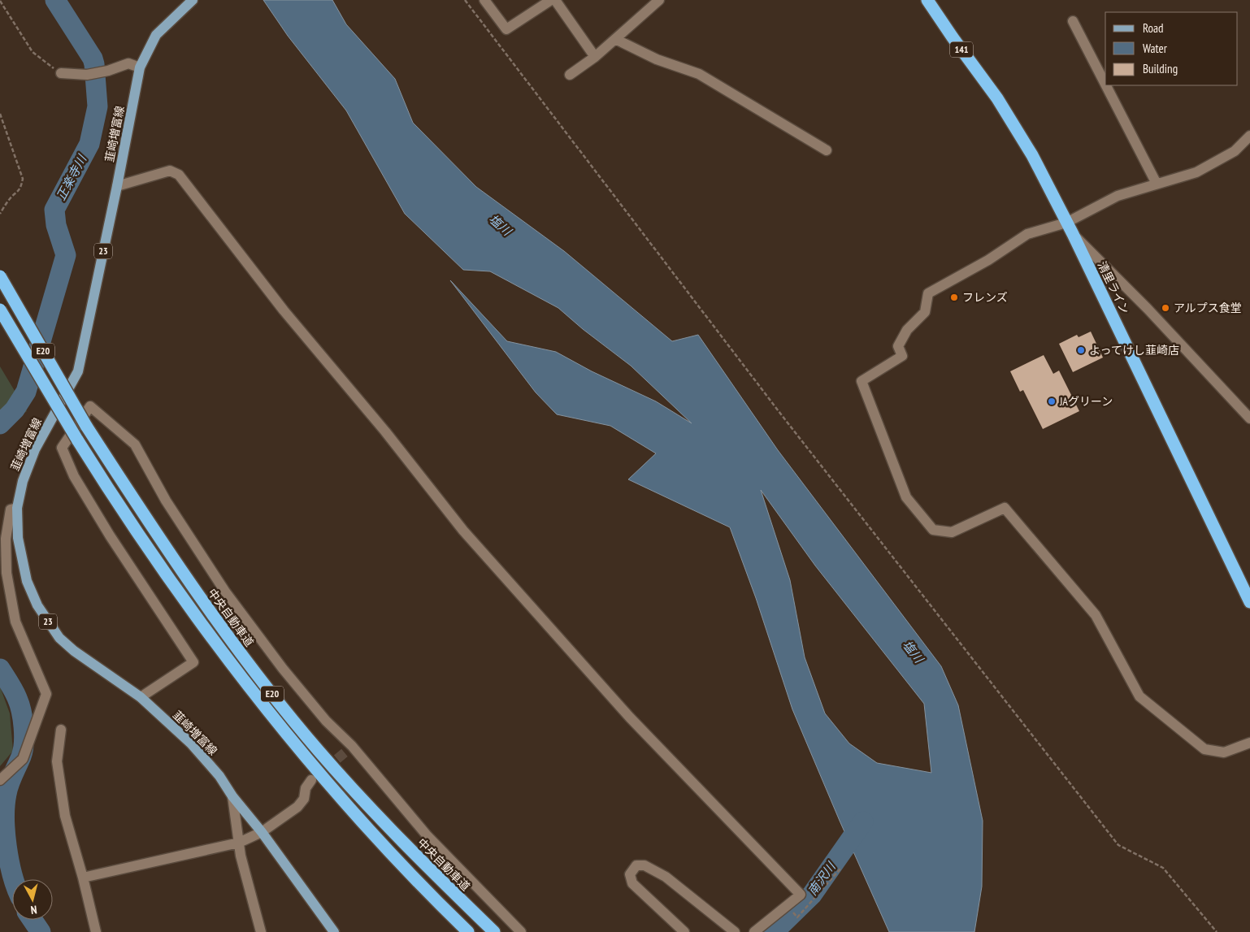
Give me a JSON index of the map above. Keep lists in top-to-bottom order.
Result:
{
  "streets": {
    "highway": [
      "141",
      "清里ライン",
      "E20",
      "中央自動車道"
    ],
    "main road": ["韮崎増富線", "23"]
  },
  "water": ["正楽寺川", "塩川", "南沢川"],
  "places": [
    "フレンズ",
    "アルプス食堂",
    "よってけし韮崎店",
    "JAグリーン"
  ],
  "legend": ["Road", "Water", "Building"],
  "north": "bottom"
}
